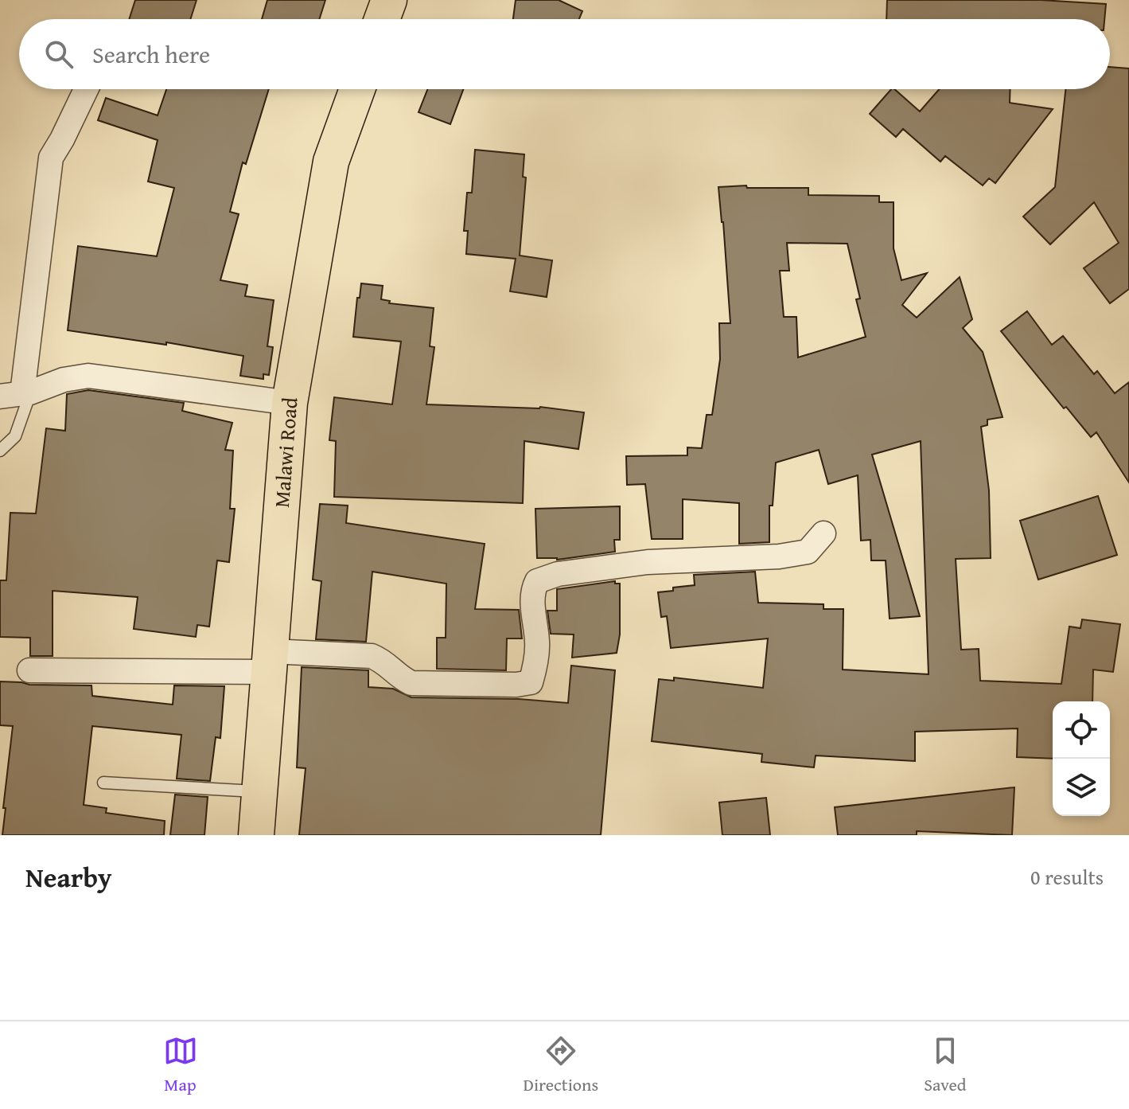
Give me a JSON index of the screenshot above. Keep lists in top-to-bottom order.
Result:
{
  "streets": {
    "main road": ["Malawi Road"]
  },
  "page": {
    "search": "Search here",
    "heading": ["Nearby", "0 results"],
    "nav": ["Map", "Directions", "Saved"]
  }
}
